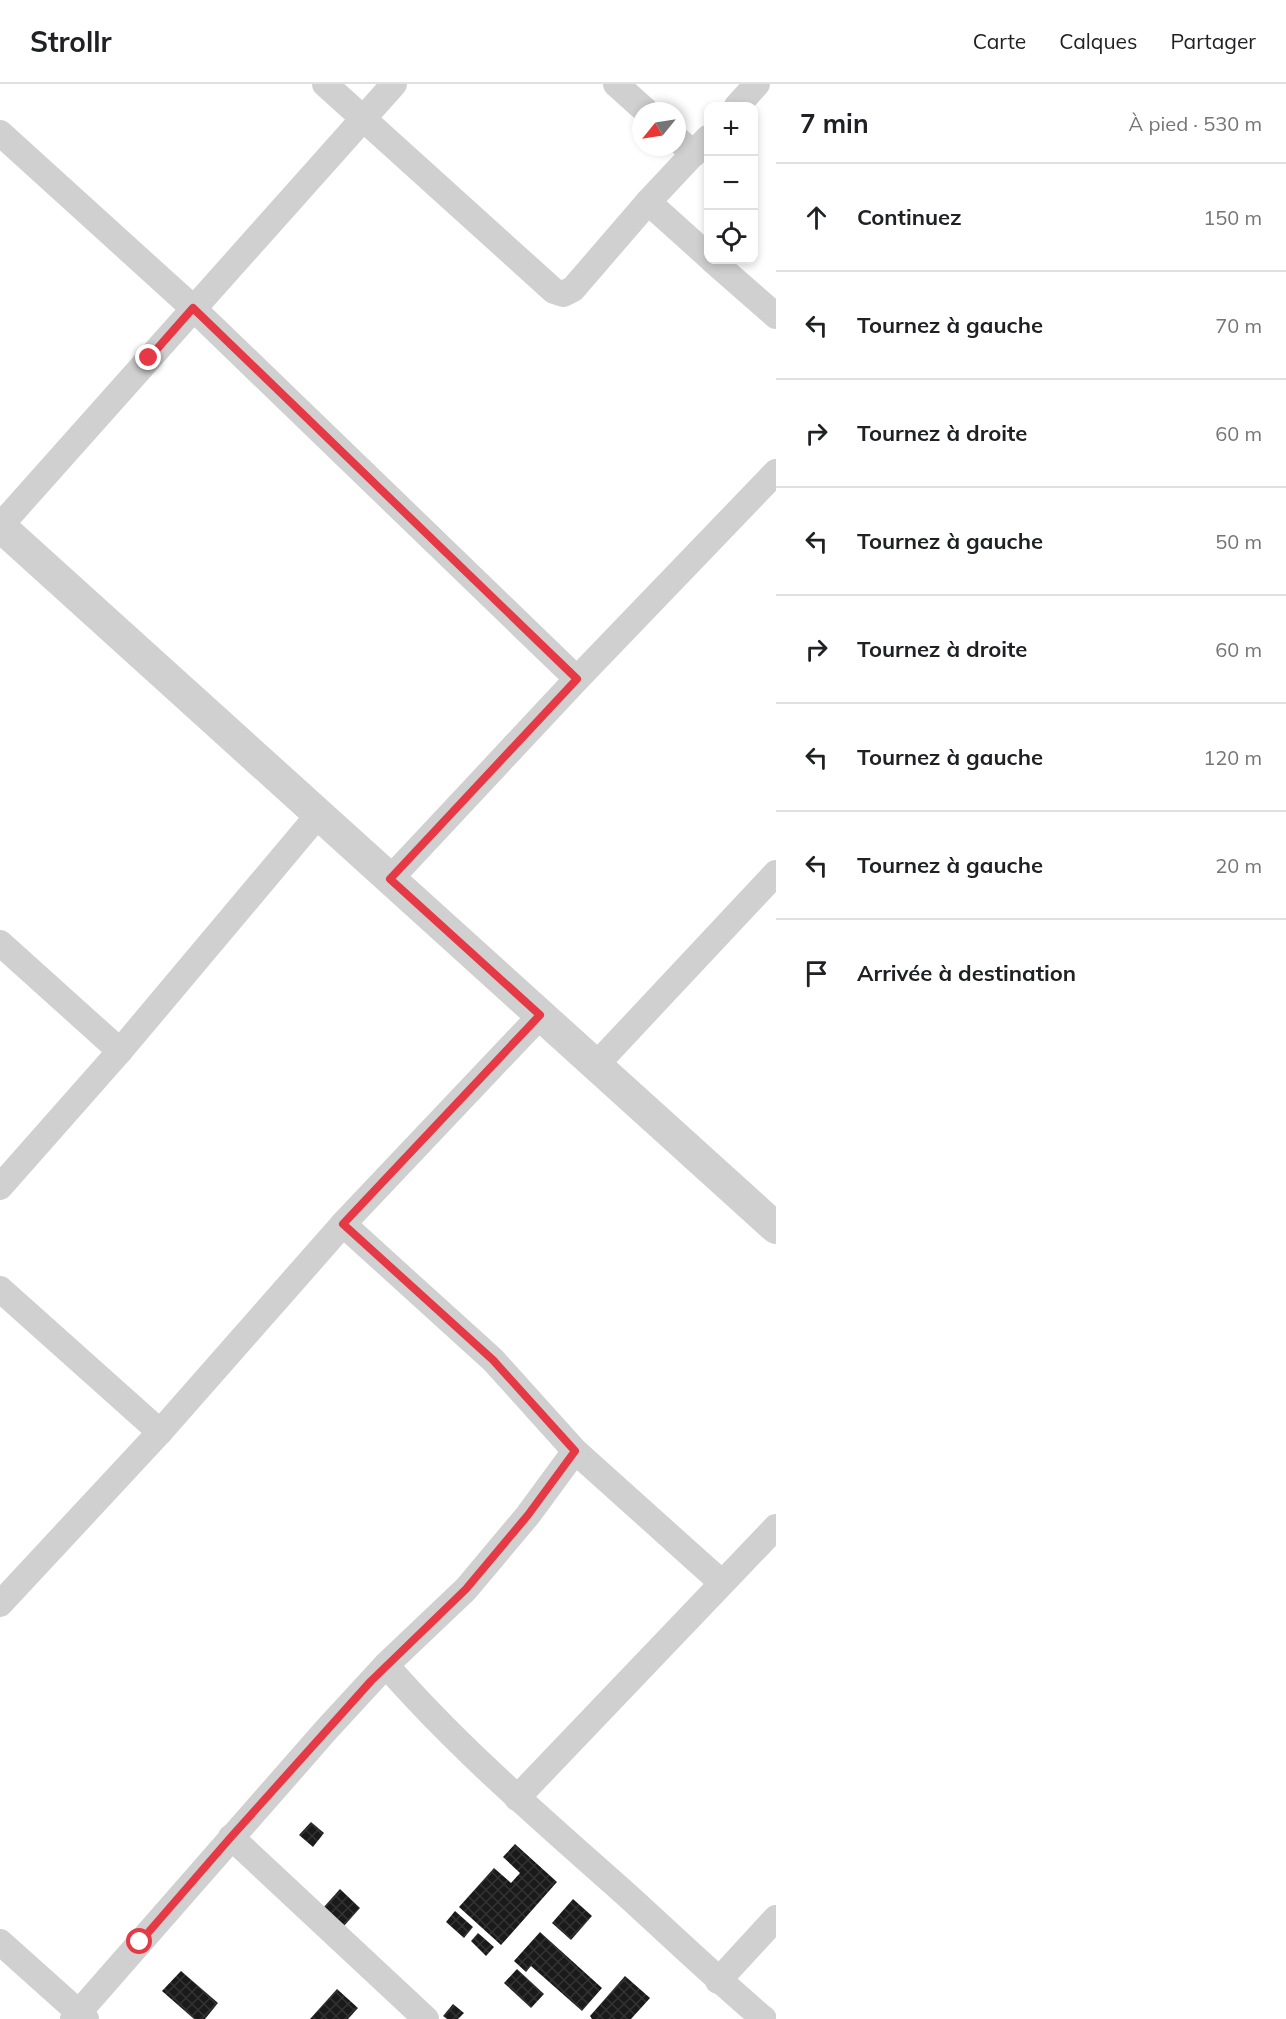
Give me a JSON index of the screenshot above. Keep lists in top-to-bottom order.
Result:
{
  "north": "bottom left",
  "page": {
    "header": "Strollr",
    "nav": ["Carte", "Calques", "Partager"],
    "heading": ["7 min", "À pied · 530 m"],
    "map_buttons": ["+", "−"],
    "list": [
      ["Continuez", "150 m"],
      ["Tournez à gauche", "70 m"],
      ["Tournez à droite", "60 m"],
      ["Tournez à gauche", "50 m"],
      ["Tournez à droite", "60 m"],
      ["Tournez à gauche", "120 m"],
      ["Tournez à gauche", "20 m"],
      "Arrivée à destination"
    ]
  }
}
